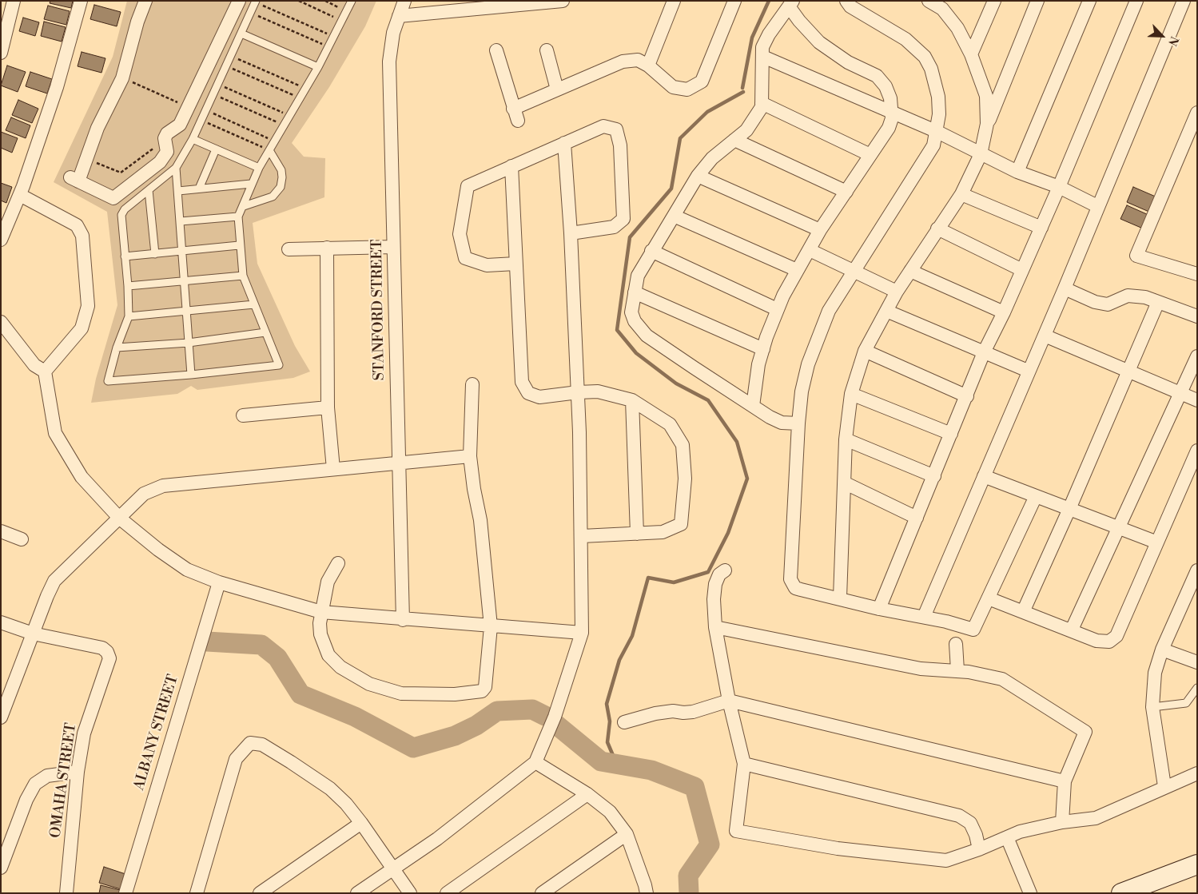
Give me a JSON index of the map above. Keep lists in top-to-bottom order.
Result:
{
  "streets": {
    "street": ["STANFORD STREET", "ALBANY STREET", "OMAHA STREET"]
  },
  "north": "bottom right"
}
